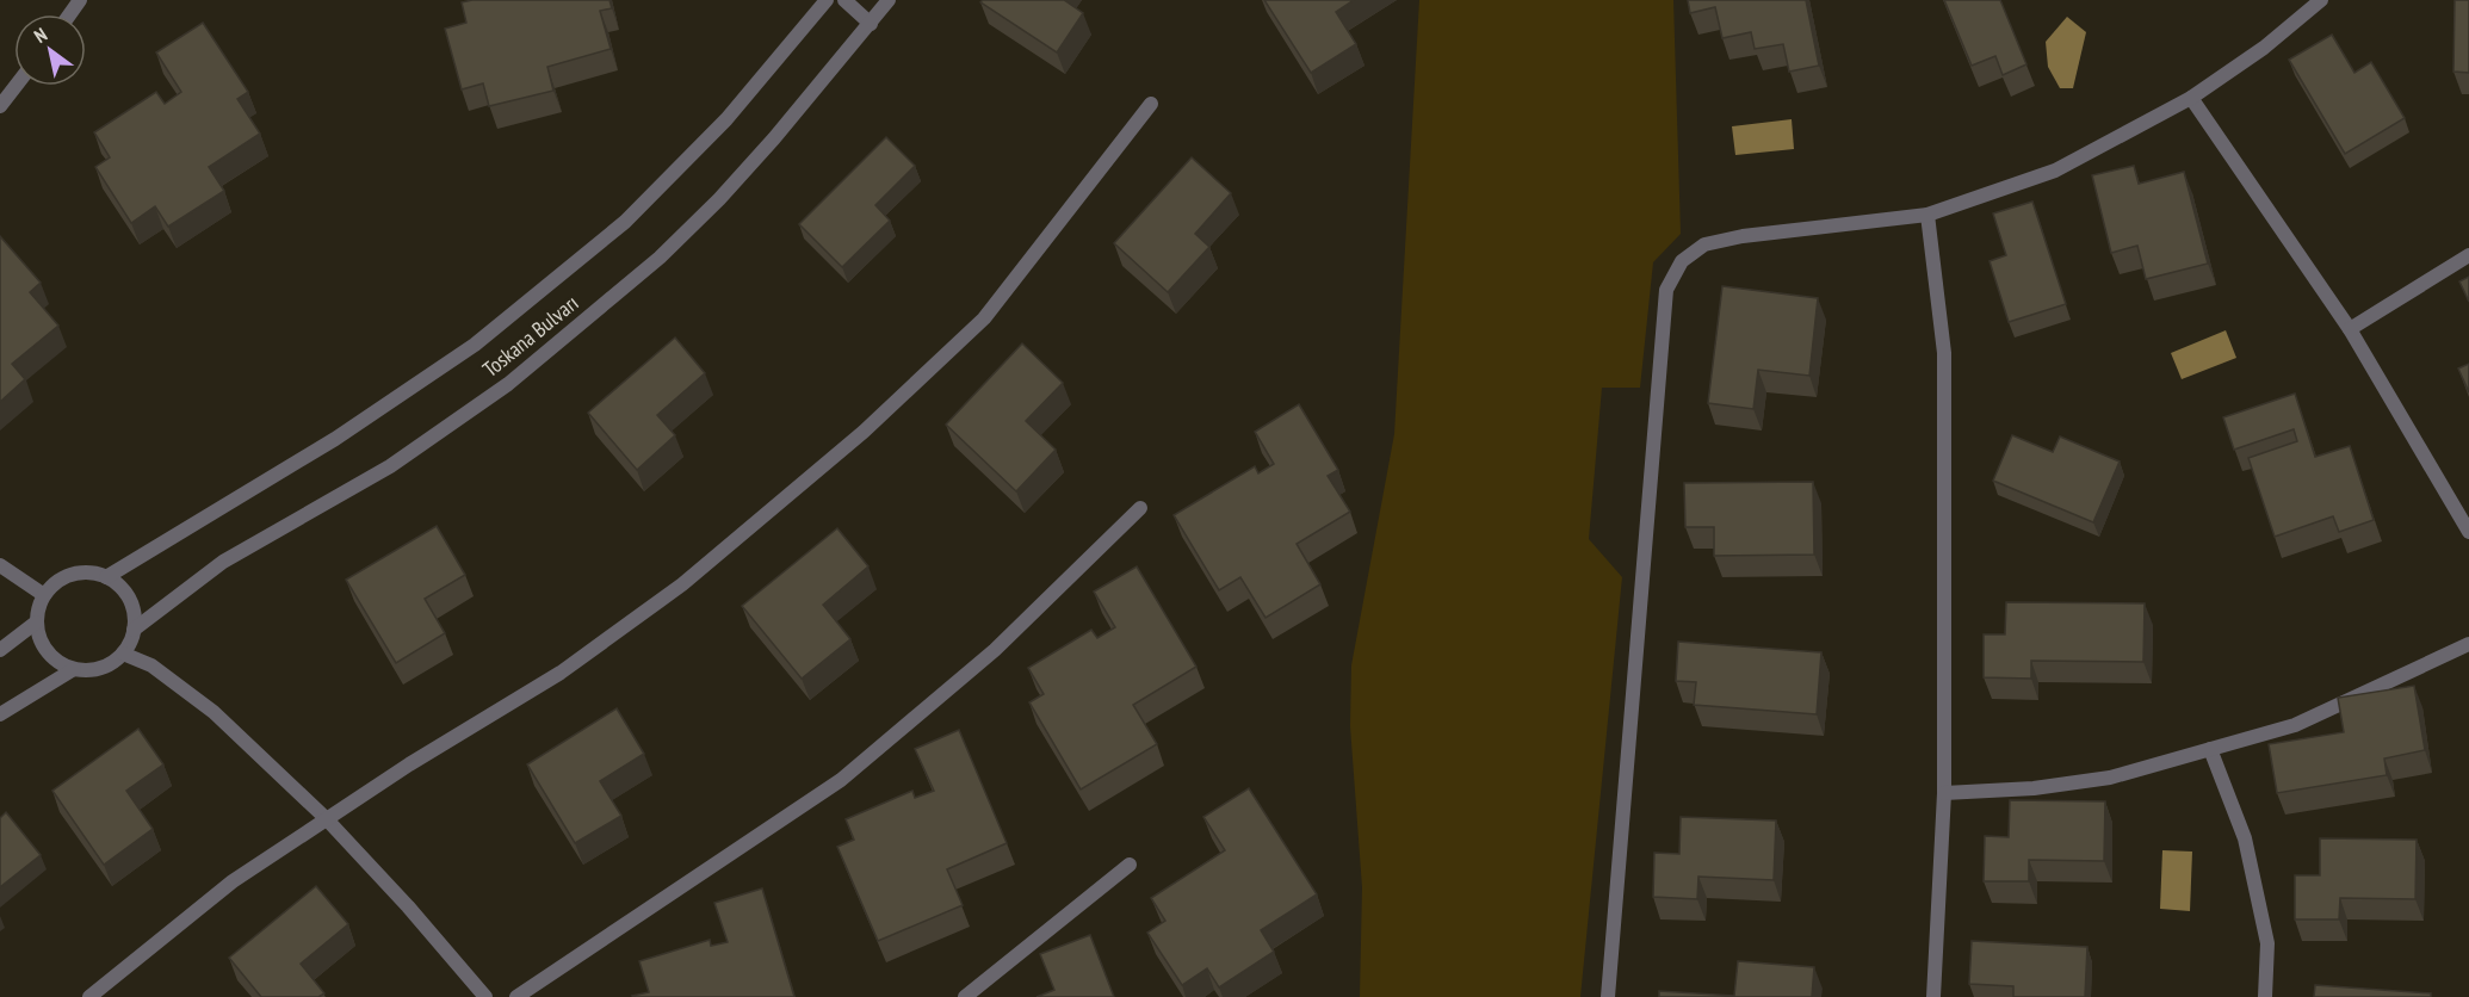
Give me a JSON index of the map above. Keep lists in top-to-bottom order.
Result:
{
  "streets": {
    "street": ["Toskana Bulvarı"]
  },
  "north": "top left"
}
